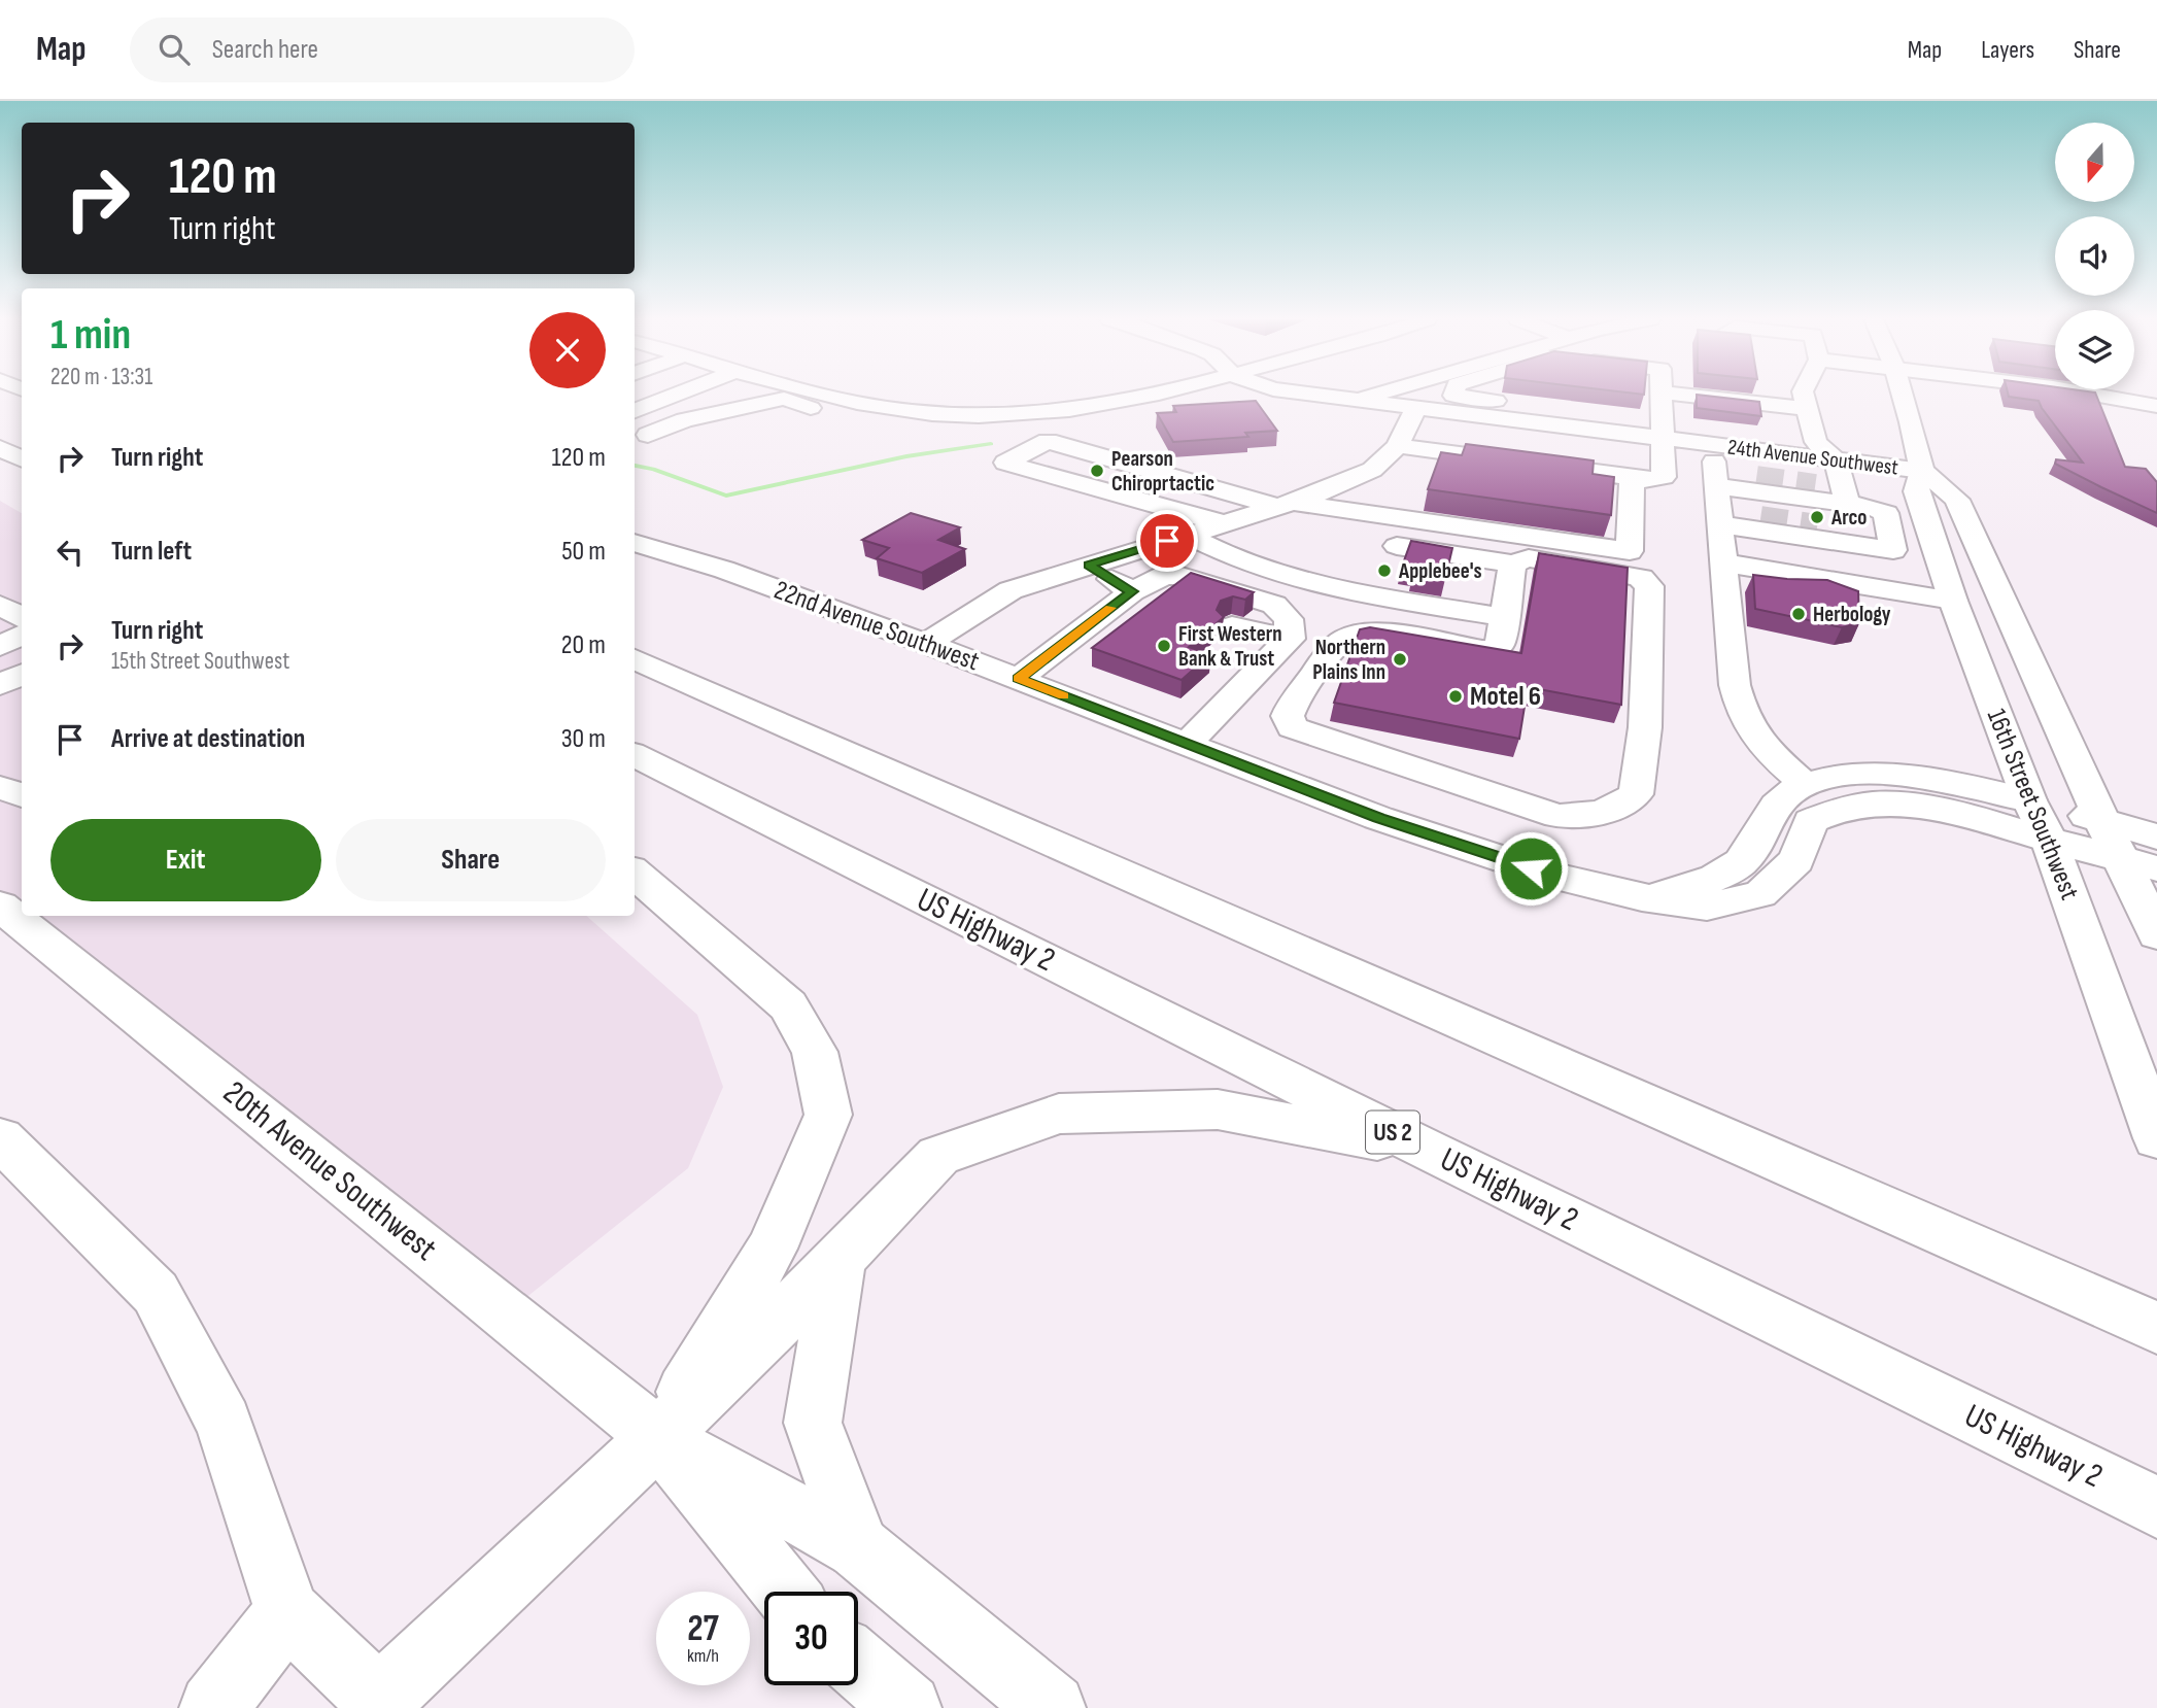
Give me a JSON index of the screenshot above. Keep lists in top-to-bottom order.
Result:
{
  "streets": {
    "main road": [
      "24th Avenue Southwest",
      "22nd Avenue Southwest",
      "16th Street Southwest",
      "US Highway 2",
      "US 2",
      "20th Avenue Southwest"
    ]
  },
  "crossings": [
    ["24th Avenue Southwest", "16th Street Southwest"],
    ["22nd Avenue Southwest", "16th Street Southwest"]
  ],
  "places": [
    "Pearson Chiroprtactic",
    "Arco",
    "Applebee's",
    "Herbology",
    "First Western Bank & Trust",
    "Northern Plains Inn",
    "Motel 6"
  ],
  "north": "bottom",
  "page": {
    "header": "Map",
    "search": "Search here",
    "nav": ["Map", "Layers", "Share"],
    "turn": ["120 m", "Turn right"],
    "heading": ["1 min", "220 m · 13:31"],
    "list": [
      {
        "name": "Turn right",
        "value": "120 m"
      },
      {
        "name": "Turn left",
        "value": "50 m"
      },
      {
        "name": "Turn right",
        "note": "15th Street Southwest",
        "value": "20 m"
      },
      {
        "name": "Arrive at destination",
        "value": "30 m"
      }
    ],
    "buttons": ["Exit", "Share"],
    "speed": "27 km/h",
    "limit": "30"
  }
}
